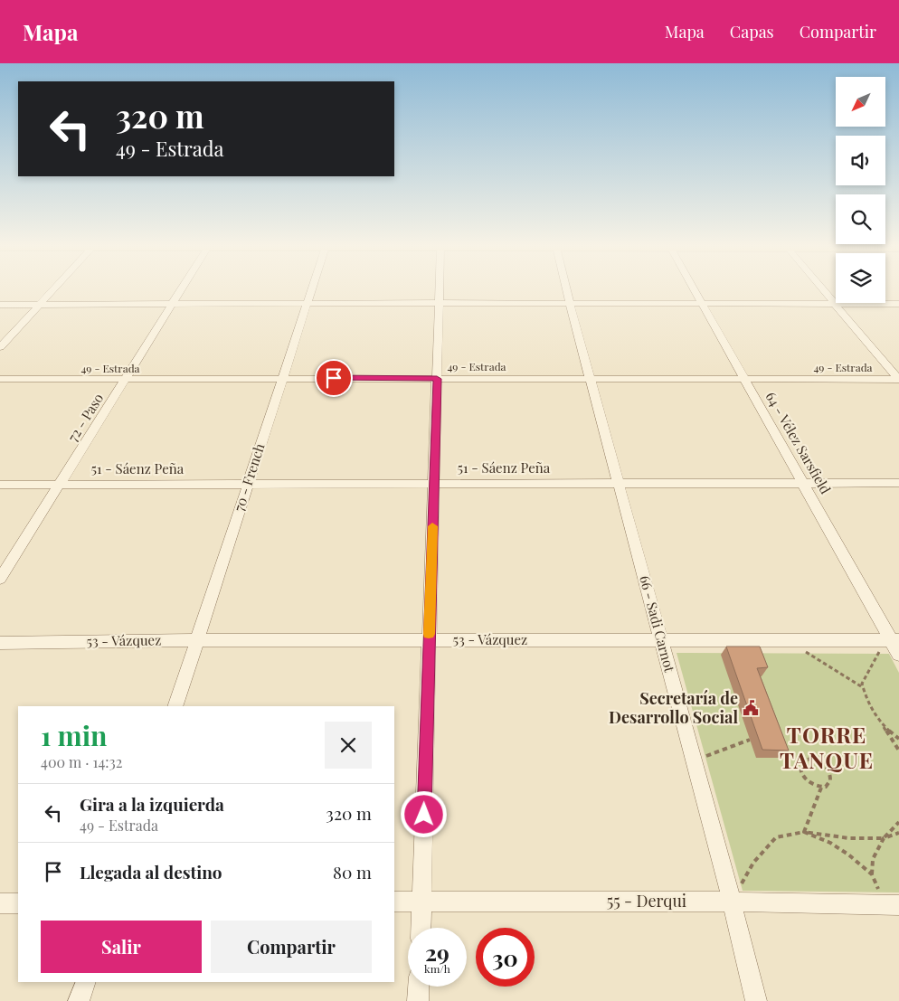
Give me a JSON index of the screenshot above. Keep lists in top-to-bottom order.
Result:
{
  "streets": {
    "street": [
      "49 - Estrada",
      "72 - Paso",
      "64 - Vélez Sarsfield",
      "51 - Sáenz Peña",
      "70 - French",
      "66 - Sadi Carnot",
      "53 - Vázquez",
      "55 - Derqui"
    ]
  },
  "crossings": [
    ["49 - Estrada", "72 - Paso"],
    ["49 - Estrada", "64 - Vélez Sarsfield"],
    ["49 - Estrada", "70 - French"],
    ["49 - Estrada", "66 - Sadi Carnot"],
    ["72 - Paso", "51 - Sáenz Peña"],
    ["64 - Vélez Sarsfield", "51 - Sáenz Peña"],
    ["64 - Vélez Sarsfield", "53 - Vázquez"],
    ["51 - Sáenz Peña", "70 - French"],
    ["51 - Sáenz Peña", "66 - Sadi Carnot"],
    ["70 - French", "53 - Vázquez"],
    ["66 - Sadi Carnot", "53 - Vázquez"],
    ["66 - Sadi Carnot", "55 - Derqui"]
  ],
  "districts": ["TORRE TANQUE"],
  "places": {
    "public building": ["Secretaría de Desarrollo Social"]
  },
  "north": "bottom left",
  "page": {
    "header": "Mapa",
    "nav": ["Mapa", "Capas", "Compartir"],
    "turn": ["320 m", "49 - Estrada"],
    "heading": ["1 min", "400 m · 14:32"],
    "list": [
      {
        "name": "Gira a la izquierda",
        "note": "49 - Estrada",
        "value": "320 m"
      },
      {
        "name": "Llegada al destino",
        "value": "80 m"
      }
    ],
    "buttons": ["Salir", "Compartir"],
    "speed": "29 km/h",
    "limit": "30"
  }
}
